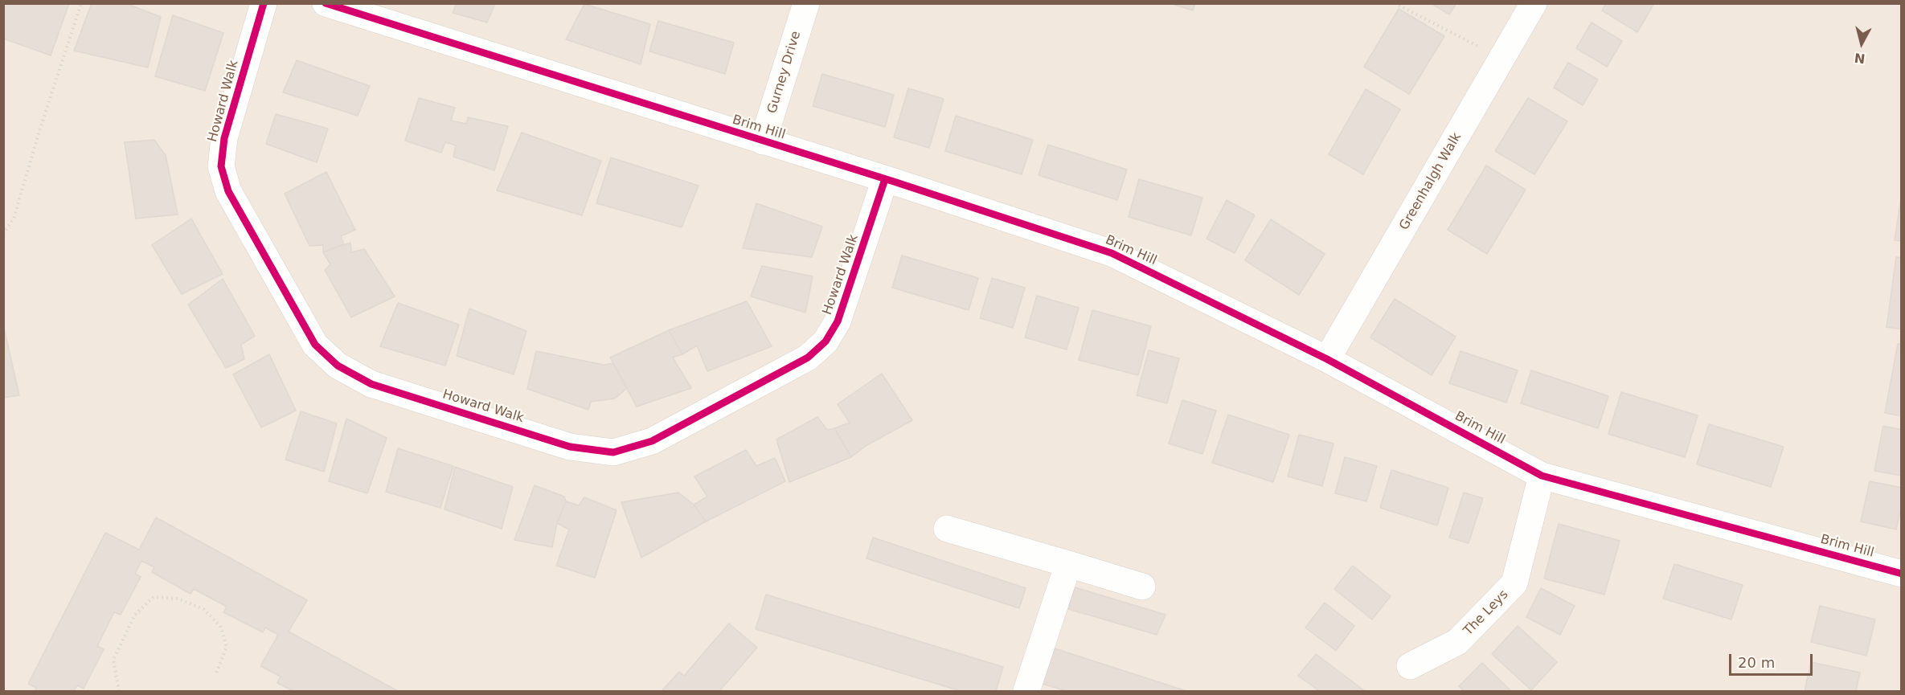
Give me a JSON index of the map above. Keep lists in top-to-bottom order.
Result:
{
  "streets": {
    "street": [
      "Gurney Drive",
      "Howard Walk",
      "Brim Hill",
      "Greenhalgh Walk",
      "The Leys"
    ]
  },
  "crossings": [
    ["Gurney Drive", "Brim Hill"],
    ["Howard Walk", "Brim Hill"],
    ["Brim Hill", "Greenhalgh Walk"],
    ["Brim Hill", "The Leys"]
  ],
  "scale_bar": "20 m",
  "north": "bottom"
}
